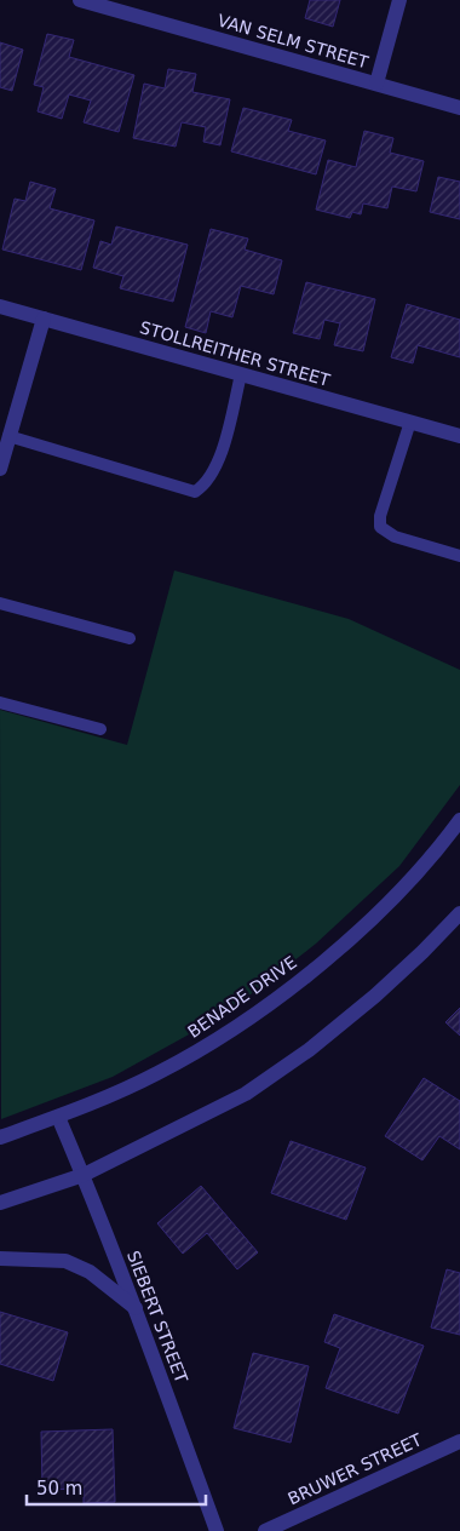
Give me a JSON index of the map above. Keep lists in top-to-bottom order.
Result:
{
  "streets": {
    "street": [
      "VAN SELM STREET",
      "STOLLREITHER STREET",
      "BENADE DRIVE",
      "SIEBERT STREET",
      "BRUWER STREET"
    ]
  },
  "crossings": [
    ["BENADE DRIVE", "SIEBERT STREET"]
  ],
  "scale_bar": "50 m"
}
